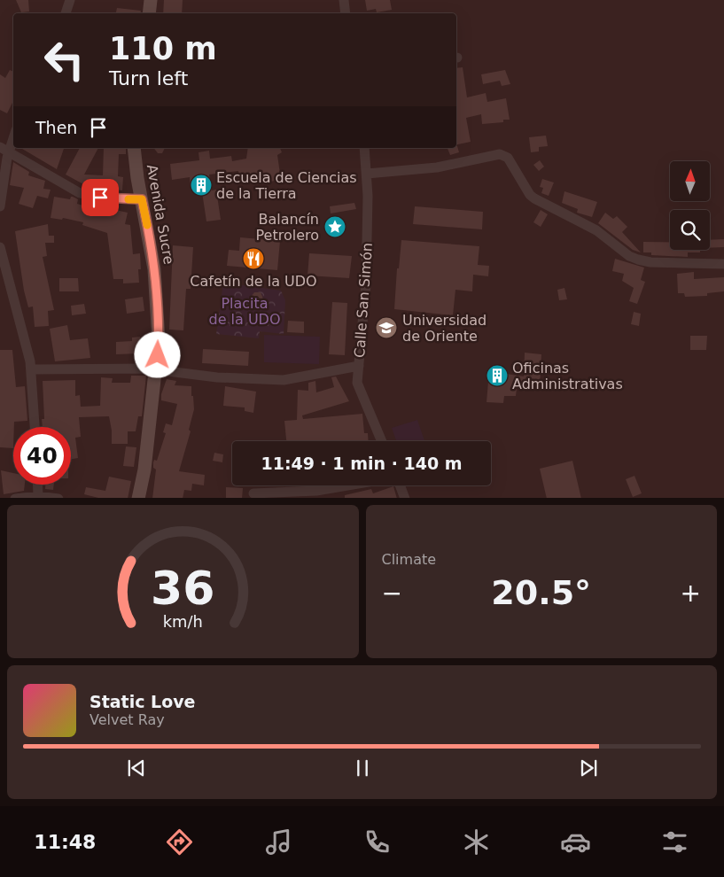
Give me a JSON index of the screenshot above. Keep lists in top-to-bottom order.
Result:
{
  "streets": {
    "street": ["Avenida Sucre", "Calle San Simón"]
  },
  "parks": ["Placita de la UDO"],
  "places": {
    "building": ["Escuela de Ciencias de la Tierra", "Oficinas Administrativas"],
    "place": ["Balancín Petrolero"],
    "restaurant": ["Cafetín de la UDO"],
    "school or university": ["Universidad de Oriente"]
  },
  "north": "top",
  "page": {
    "turn": ["110 m", "Turn left"],
    "then": "Then",
    "limit": "40",
    "trip": "11:49 · 1 min · 140 m",
    "tile": "Climate",
    "heat": ["−", "20.5°", "+"],
    "song": ["Static Love", "Velvet Ray"],
    "tabs": "11:48",
    "gauge": ["36", "km/h"]
  }
}
